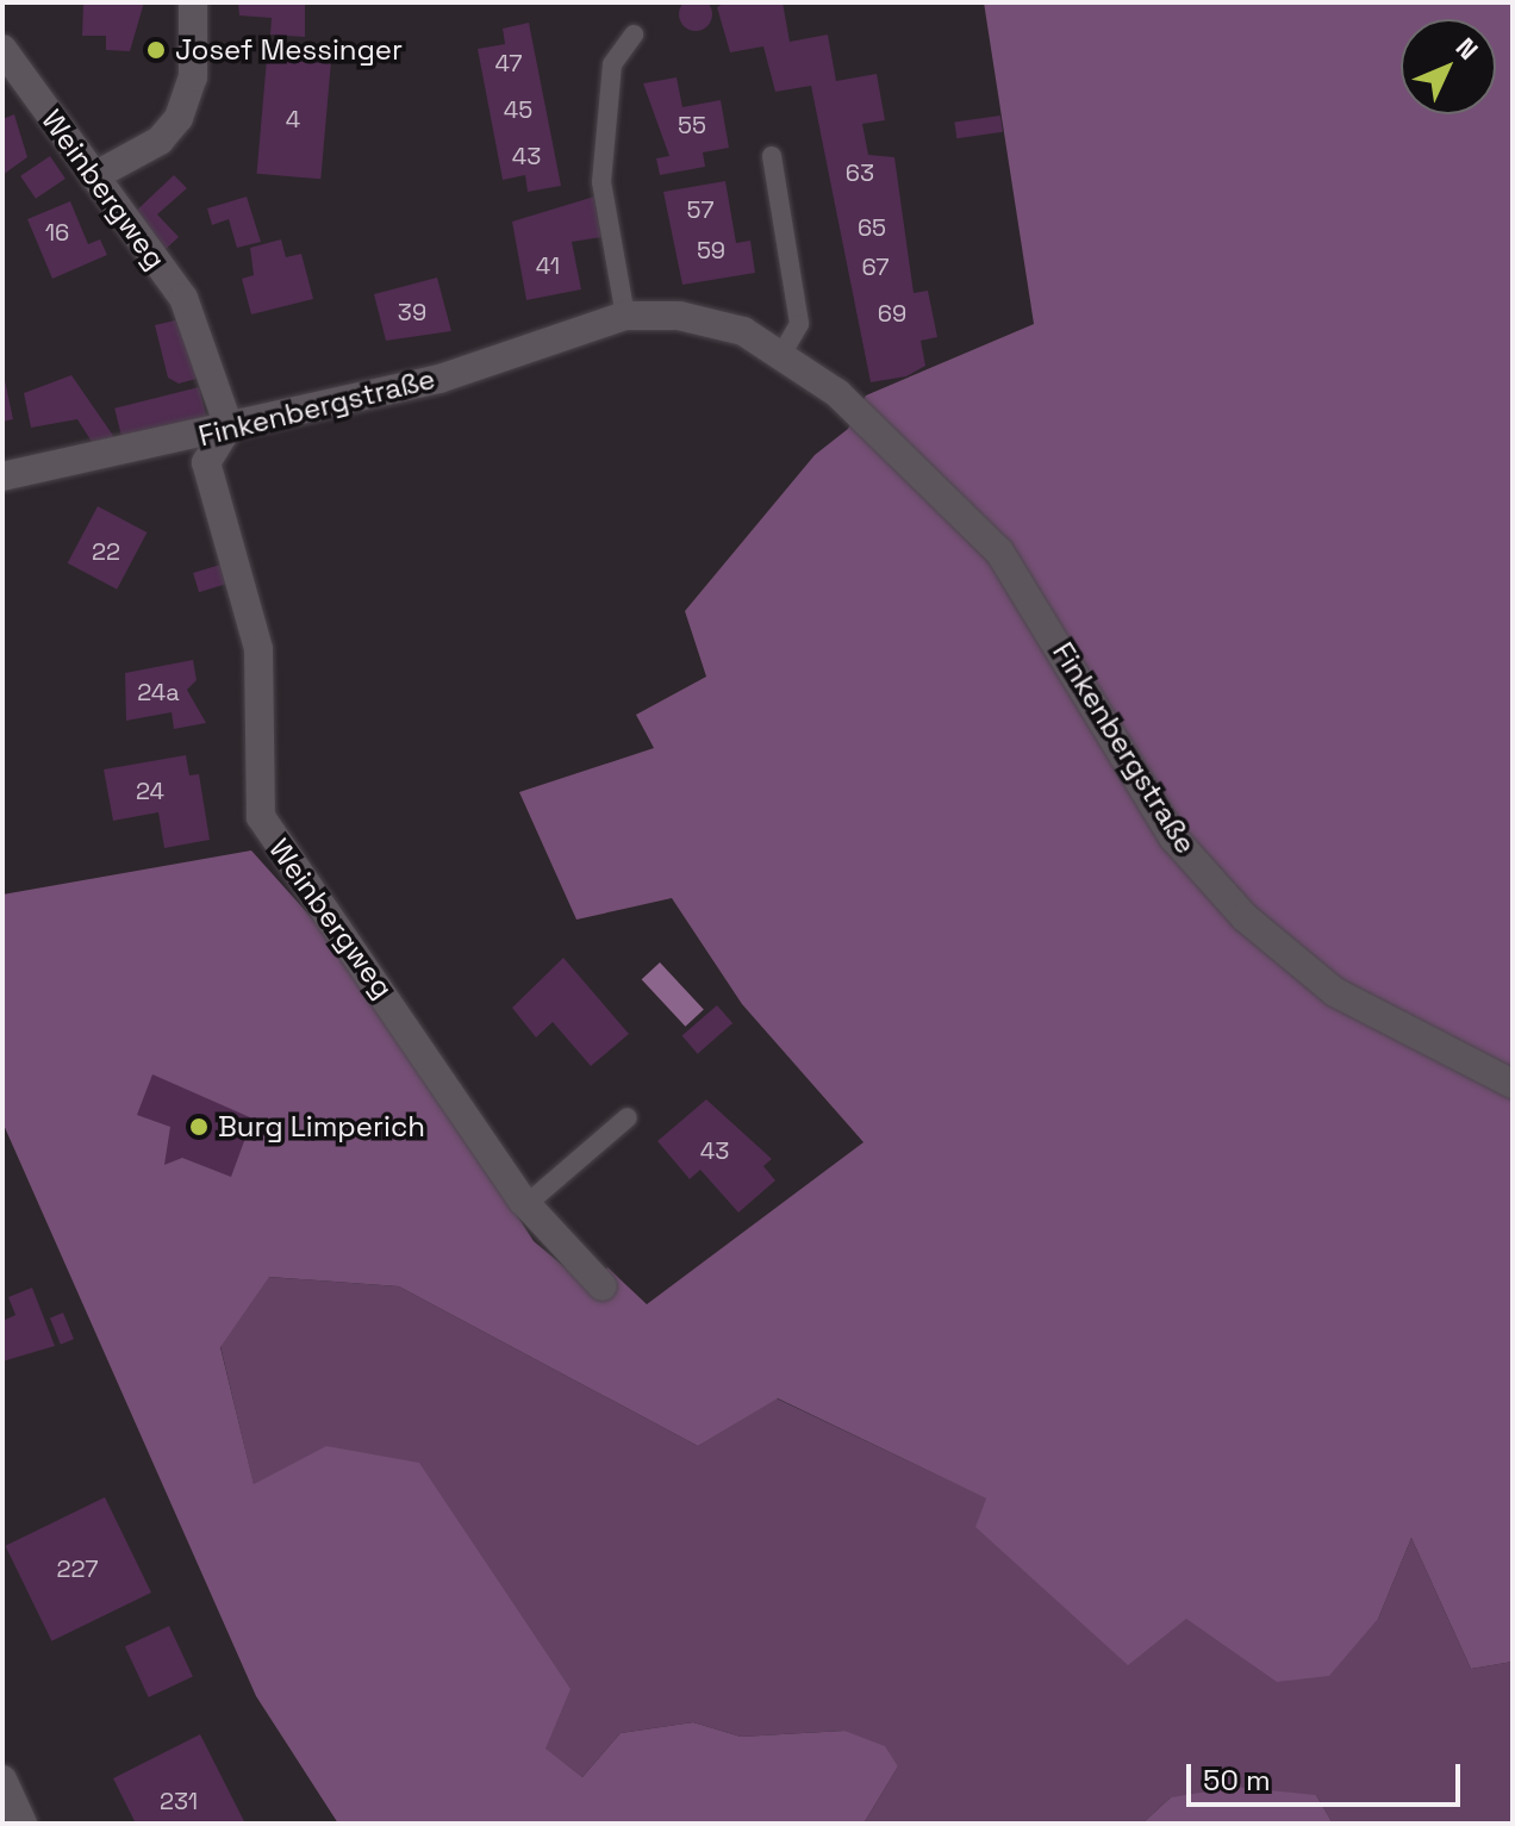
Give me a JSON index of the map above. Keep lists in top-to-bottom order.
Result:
{
  "streets": {
    "street": ["Weinbergweg", "Finkenbergstraße"]
  },
  "crossings": [
    ["Weinbergweg", "Finkenbergstraße"]
  ],
  "places": ["Josef Messinger", "Burg Limperich"],
  "house_numbers": [
    "47",
    "45",
    "4",
    "55",
    "43",
    "63",
    "57",
    "65",
    "16",
    "59",
    "41",
    "67",
    "39",
    "69",
    "22",
    "24a",
    "24",
    "43",
    "227",
    "231"
  ],
  "scale_bar": "50 m",
  "north": "top right"
}
